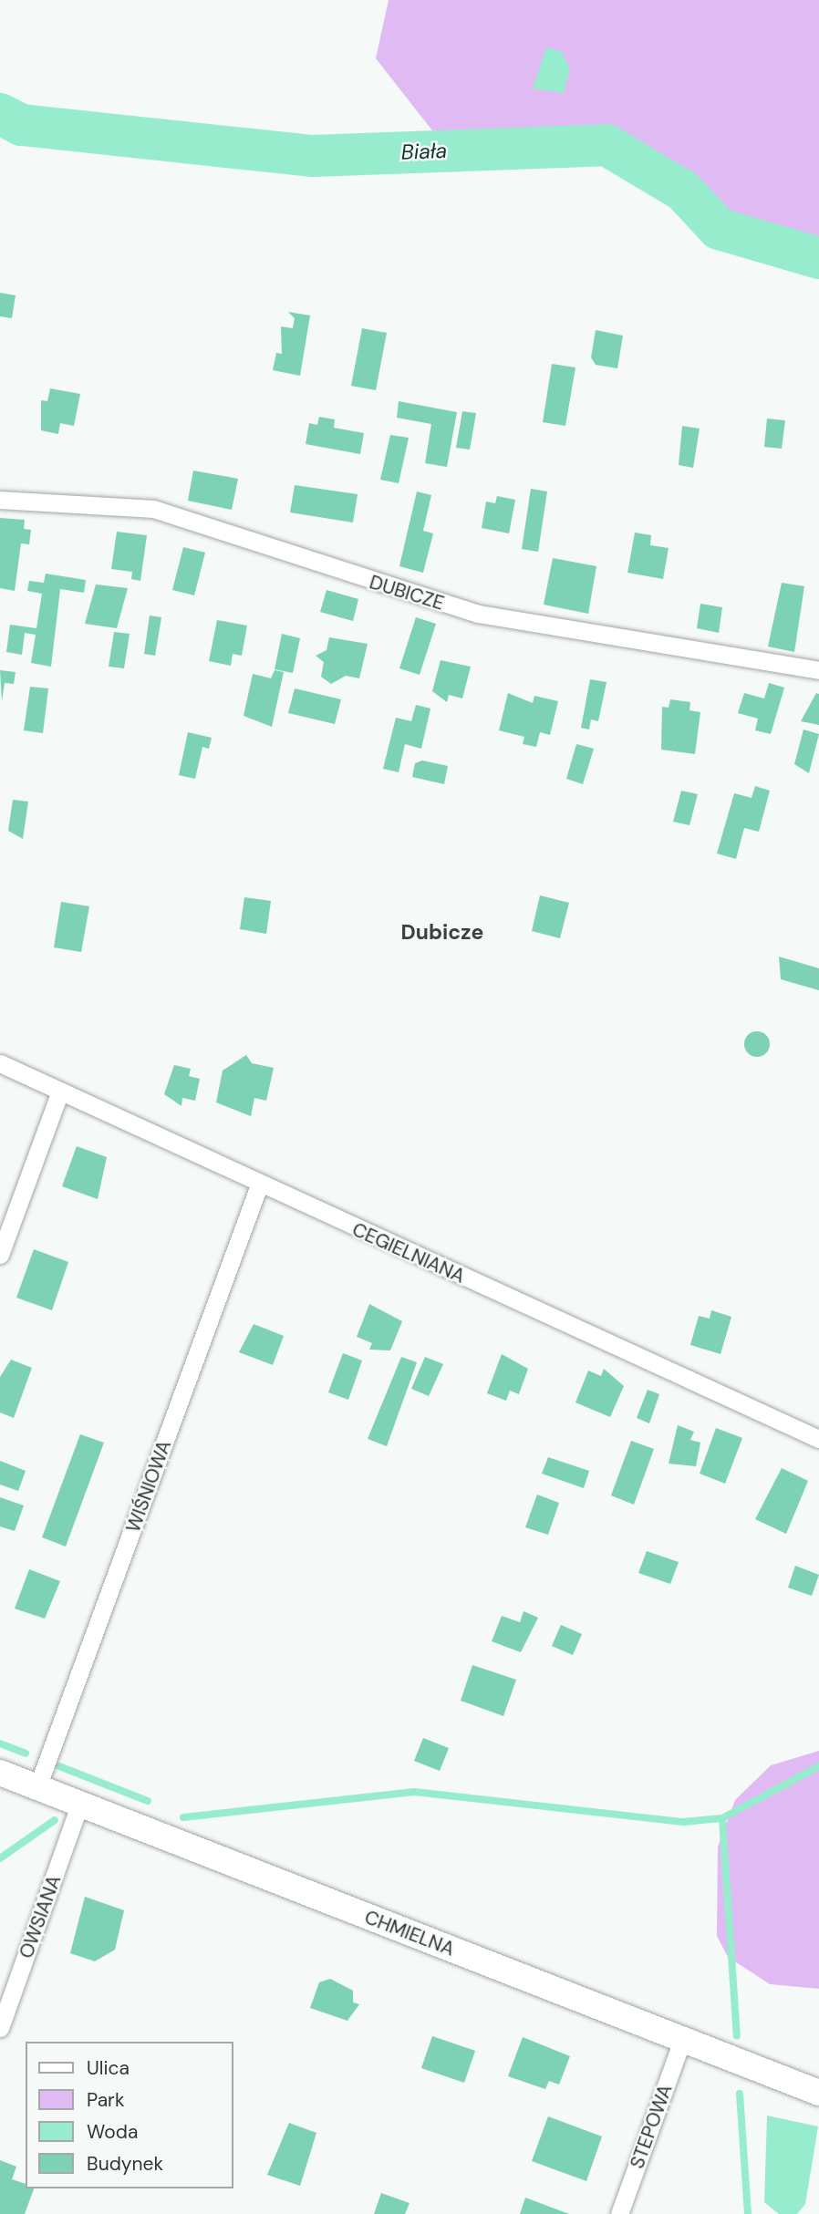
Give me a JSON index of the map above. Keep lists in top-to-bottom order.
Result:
{
  "streets": {
    "street": [
      "DUBICZE",
      "CEGIELNIANA",
      "WIŚNIOWA",
      "OWSIANA",
      "CHMIELNA",
      "STEPOWA"
    ]
  },
  "crossings": [
    ["CEGIELNIANA", "WIŚNIOWA"],
    ["WIŚNIOWA", "CHMIELNA"],
    ["OWSIANA", "CHMIELNA"],
    ["CHMIELNA", "STEPOWA"]
  ],
  "districts": ["Dubicze"],
  "water": ["Biała"],
  "legend": [
    "Ulica",
    "Park",
    "Woda",
    "Budynek"
  ]
}
